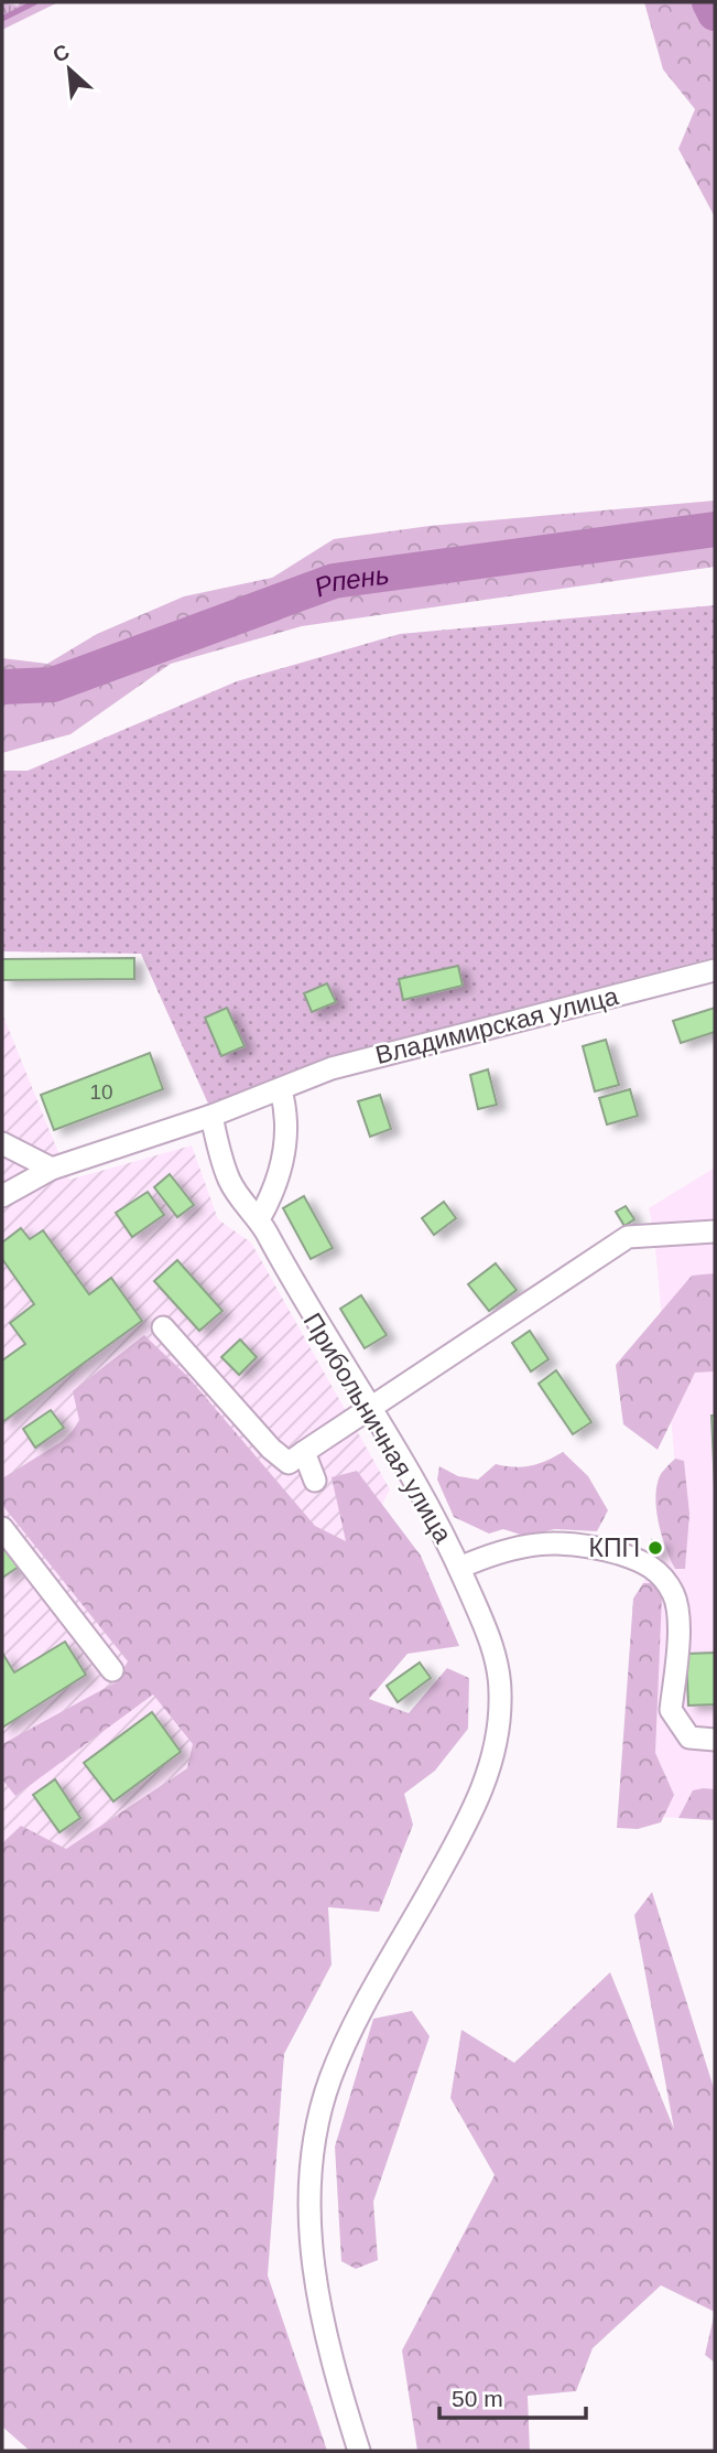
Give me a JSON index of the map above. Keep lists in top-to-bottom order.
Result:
{
  "streets": {
    "street": ["Владимирская улица", "Прибольничная улица"]
  },
  "crossings": [
    ["Владимирская улица", "Прибольничная улица"]
  ],
  "water": ["Рпень"],
  "places": ["КПП"],
  "house_numbers": ["10"],
  "scale_bar": "50 m",
  "north": "top left"
}
